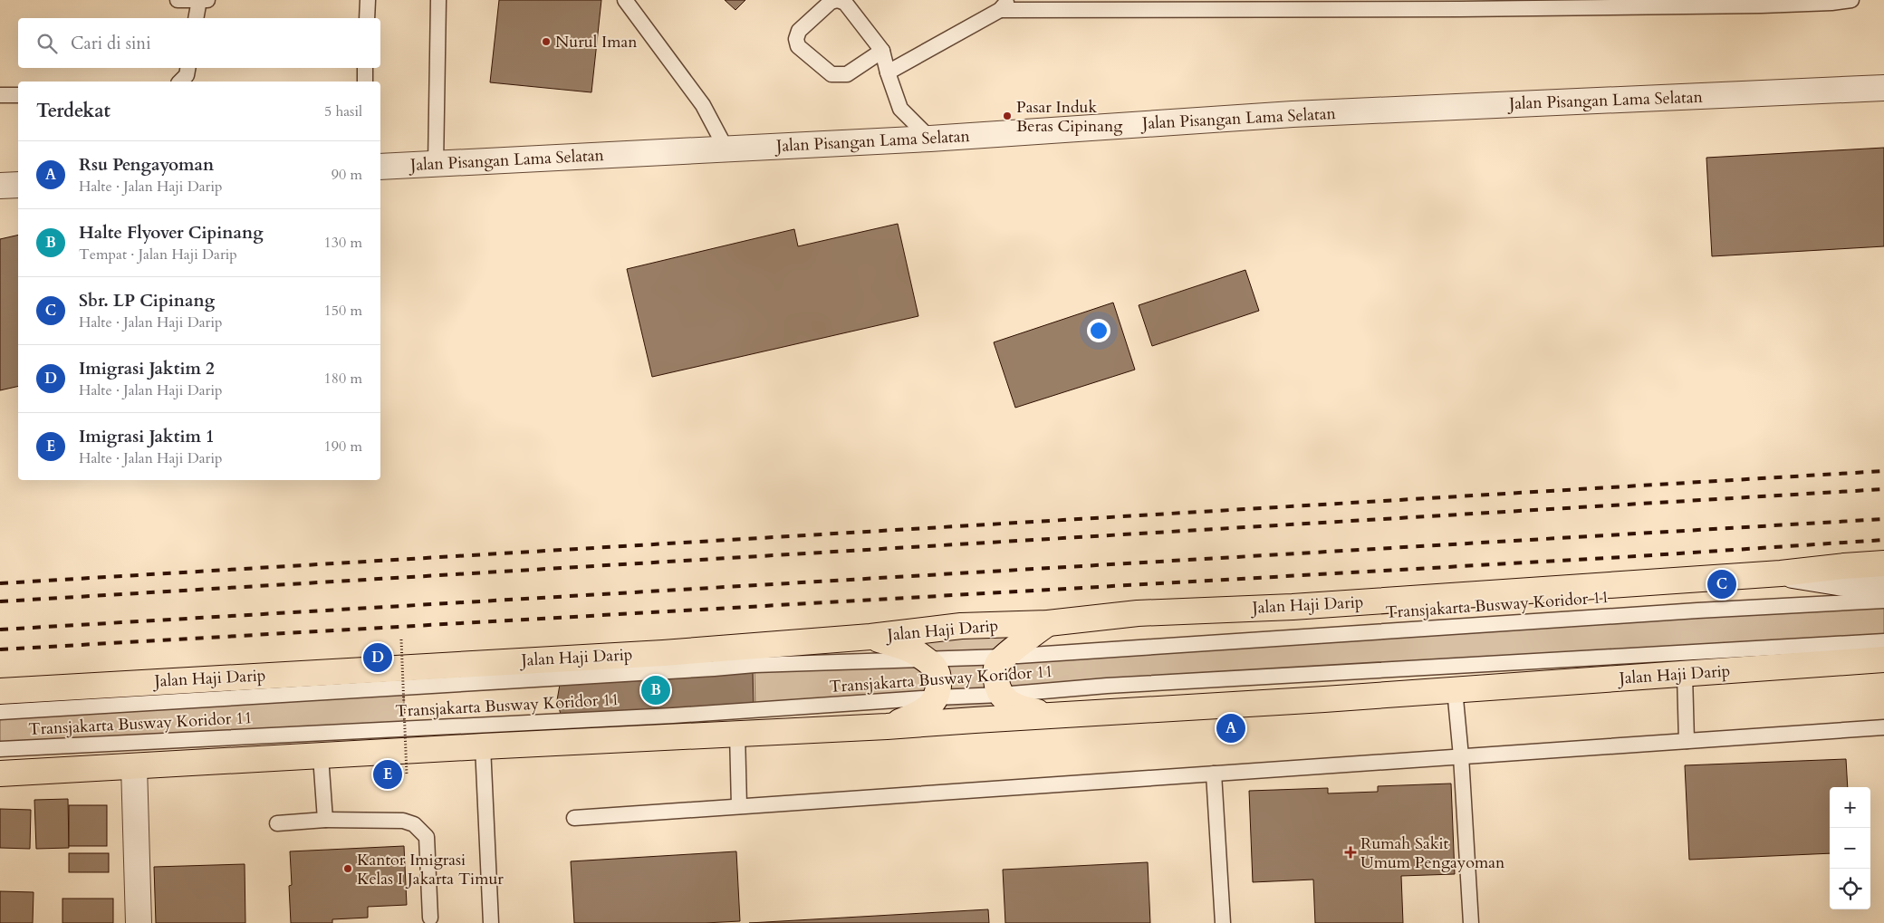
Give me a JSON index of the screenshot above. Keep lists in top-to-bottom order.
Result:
{
  "streets": {
    "main road": ["Jalan Haji Darip"],
    "street": ["Jalan Pisangan Lama Selatan"],
    "lane": ["Transjakarta Busway Koridor 11"]
  },
  "places": {
    "other": ["Nurul Iman", "Pasar Induk Beras Cipinang", "Kantor Imigrasi Kelas I Jakarta Timur"],
    "health": ["Rumah Sakit Umum Pengayoman"]
  },
  "page": {
    "search": "Cari di sini",
    "heading": ["Terdekat", "5 hasil"],
    "list": [
      {
        "mark": "A",
        "name": "Rsu Pengayoman",
        "note": "Halte · Jalan Haji Darip",
        "value": "90 m"
      },
      {
        "mark": "B",
        "name": "Halte Flyover Cipinang",
        "note": "Tempat · Jalan Haji Darip",
        "value": "130 m"
      },
      {
        "mark": "C",
        "name": "Sbr. LP Cipinang",
        "note": "Halte · Jalan Haji Darip",
        "value": "150 m"
      },
      {
        "mark": "D",
        "name": "Imigrasi Jaktim 2",
        "note": "Halte · Jalan Haji Darip",
        "value": "180 m"
      },
      {
        "mark": "E",
        "name": "Imigrasi Jaktim 1",
        "note": "Halte · Jalan Haji Darip",
        "value": "190 m"
      }
    ],
    "pins": [
      "C",
      "D",
      "B",
      "A",
      "E"
    ],
    "map_buttons": ["+", "−"]
  }
}
